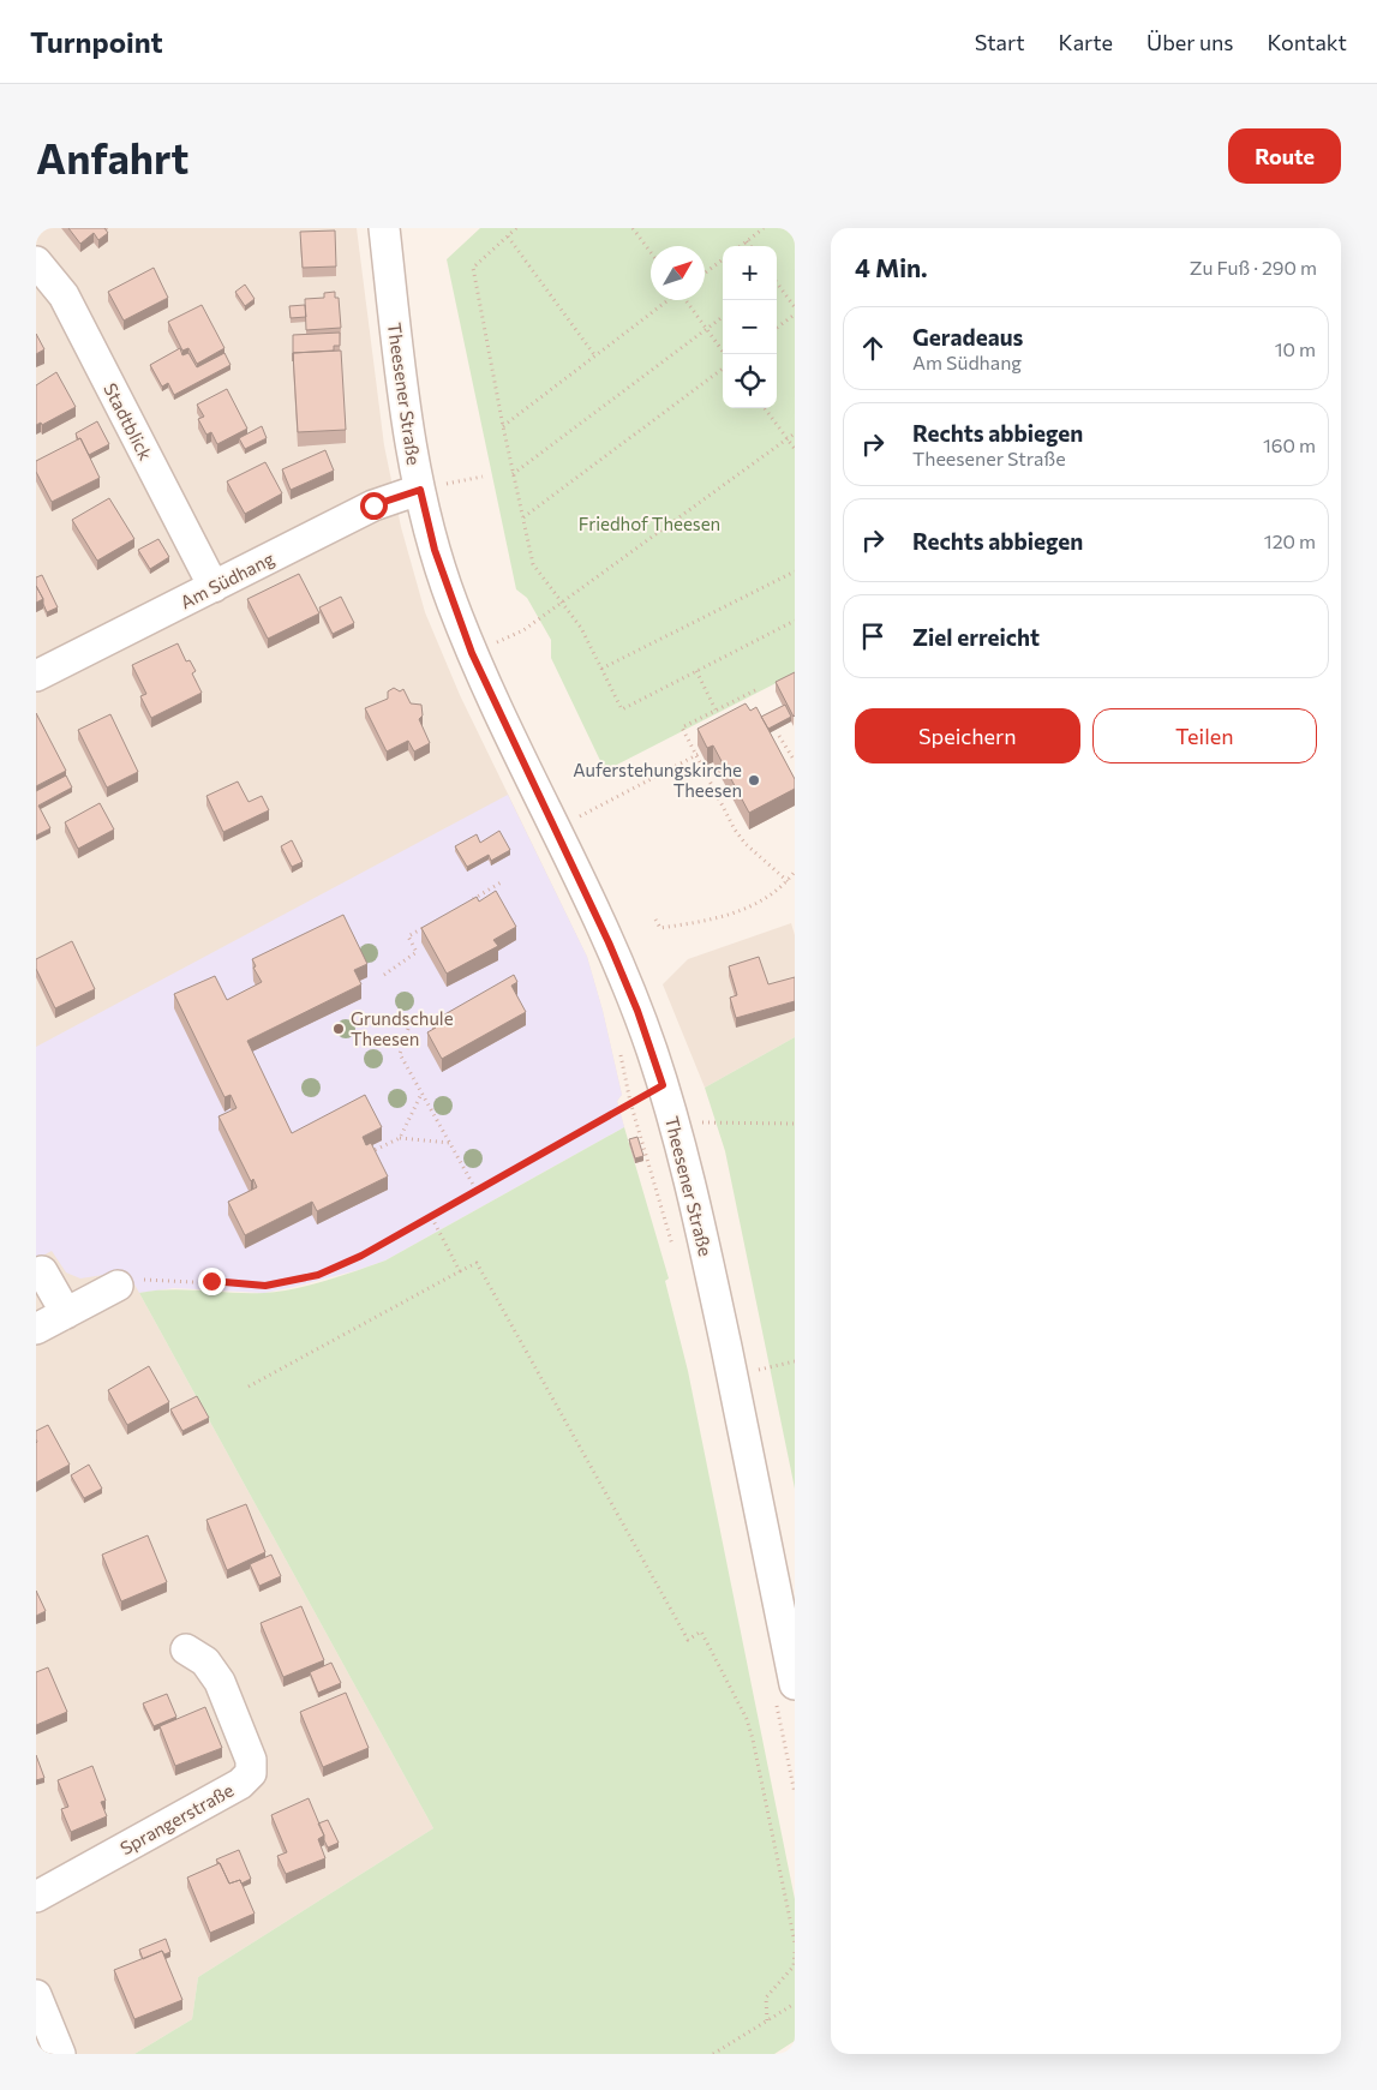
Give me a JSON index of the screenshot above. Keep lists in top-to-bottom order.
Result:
{
  "streets": {
    "street": [
      "Theesener Straße",
      "Stadtblick",
      "Am Südhang",
      "Sprangerstraße"
    ]
  },
  "crossings": [
    ["Theesener Straße", "Am Südhang"],
    ["Stadtblick", "Am Südhang"]
  ],
  "parks": ["Friedhof Theesen"],
  "places": ["Auferstehungskirche Theesen", "Grundschule Theesen"],
  "north": "top right",
  "page": {
    "header": "Turnpoint",
    "nav": [
      "Start",
      "Karte",
      "Über uns",
      "Kontakt"
    ],
    "buttons": [
      "Route",
      ["Speichern", "Teilen"]
    ],
    "title": "Anfahrt",
    "heading": ["4 Min.", "Zu Fuß · 290 m"],
    "map_buttons": ["+", "−"],
    "list": [
      ["Geradeaus", "Am Südhang", "10 m"],
      ["Rechts abbiegen", "Theesener Straße", "160 m"],
      ["Rechts abbiegen", "120 m"],
      "Ziel erreicht"
    ]
  }
}
